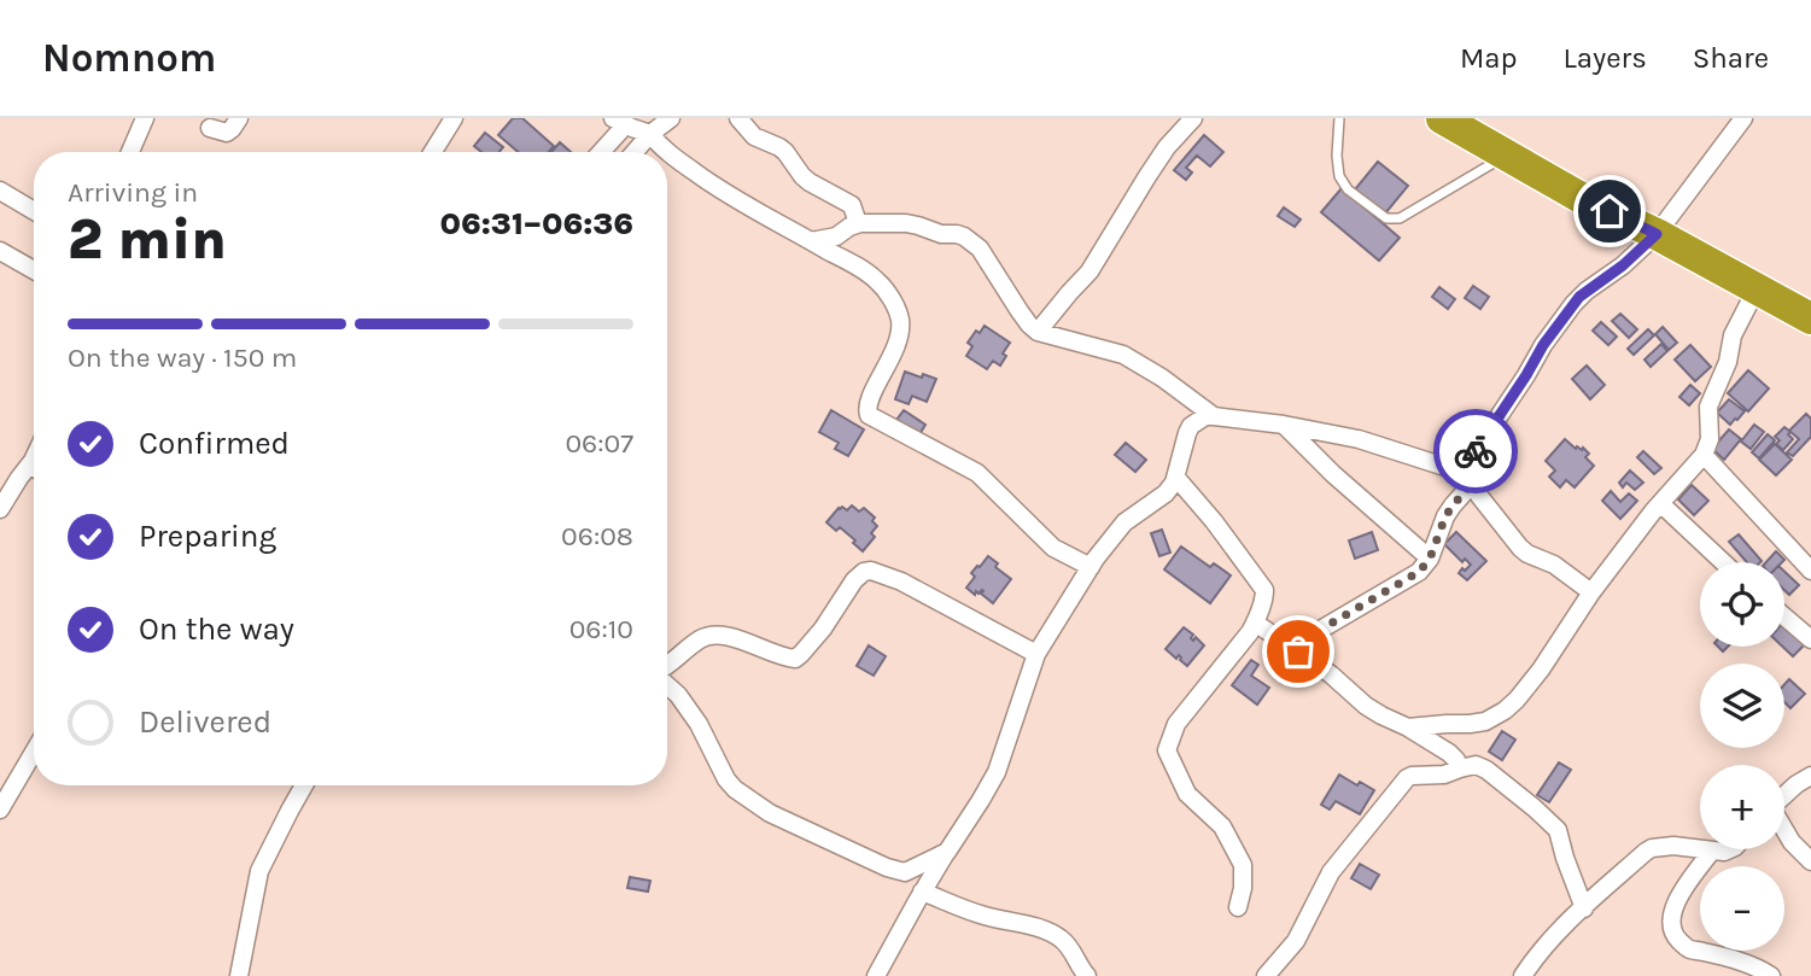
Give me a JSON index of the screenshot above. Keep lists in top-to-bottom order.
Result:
{
  "page": {
    "header": "Nomnom",
    "nav": ["Map", "Layers", "Share"],
    "heading": ["2 min", "Arriving in", "06:31–06:36"],
    "bar": "On the way · 150 m",
    "list": [
      ["Confirmed", "06:07"],
      ["Preparing", "06:08"],
      ["On the way", "06:10"],
      "Delivered"
    ],
    "map_buttons": ["+", "−"]
  }
}
